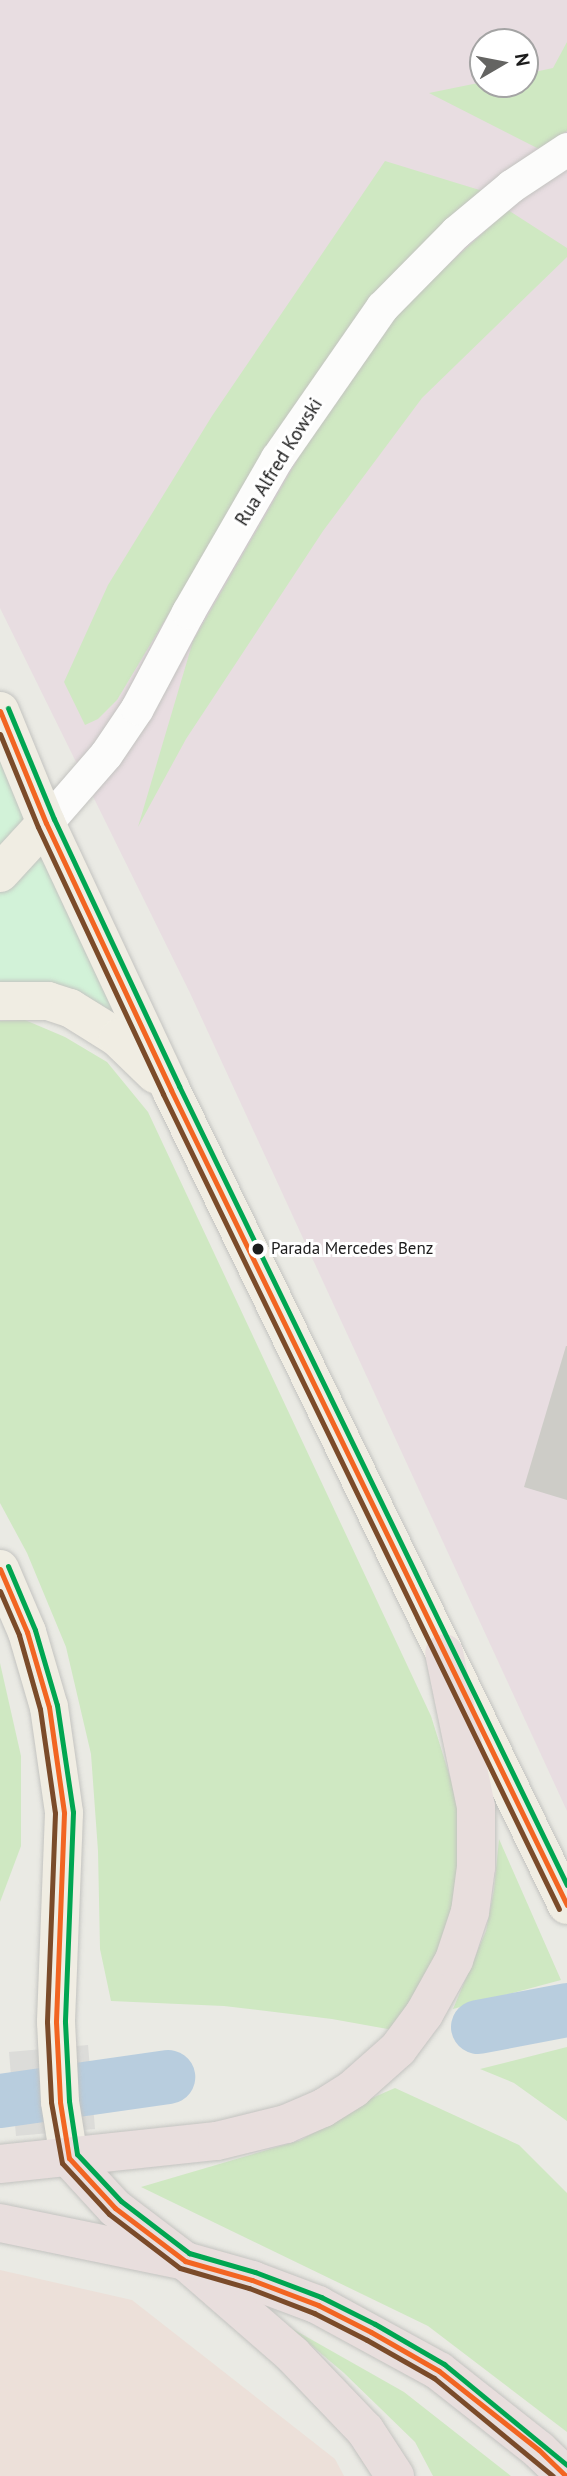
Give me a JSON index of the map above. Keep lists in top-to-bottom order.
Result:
{
  "streets": {
    "street": ["Rua Alfred Kowski"]
  },
  "places": ["Parada Mercedes Benz"],
  "north": "right"
}
